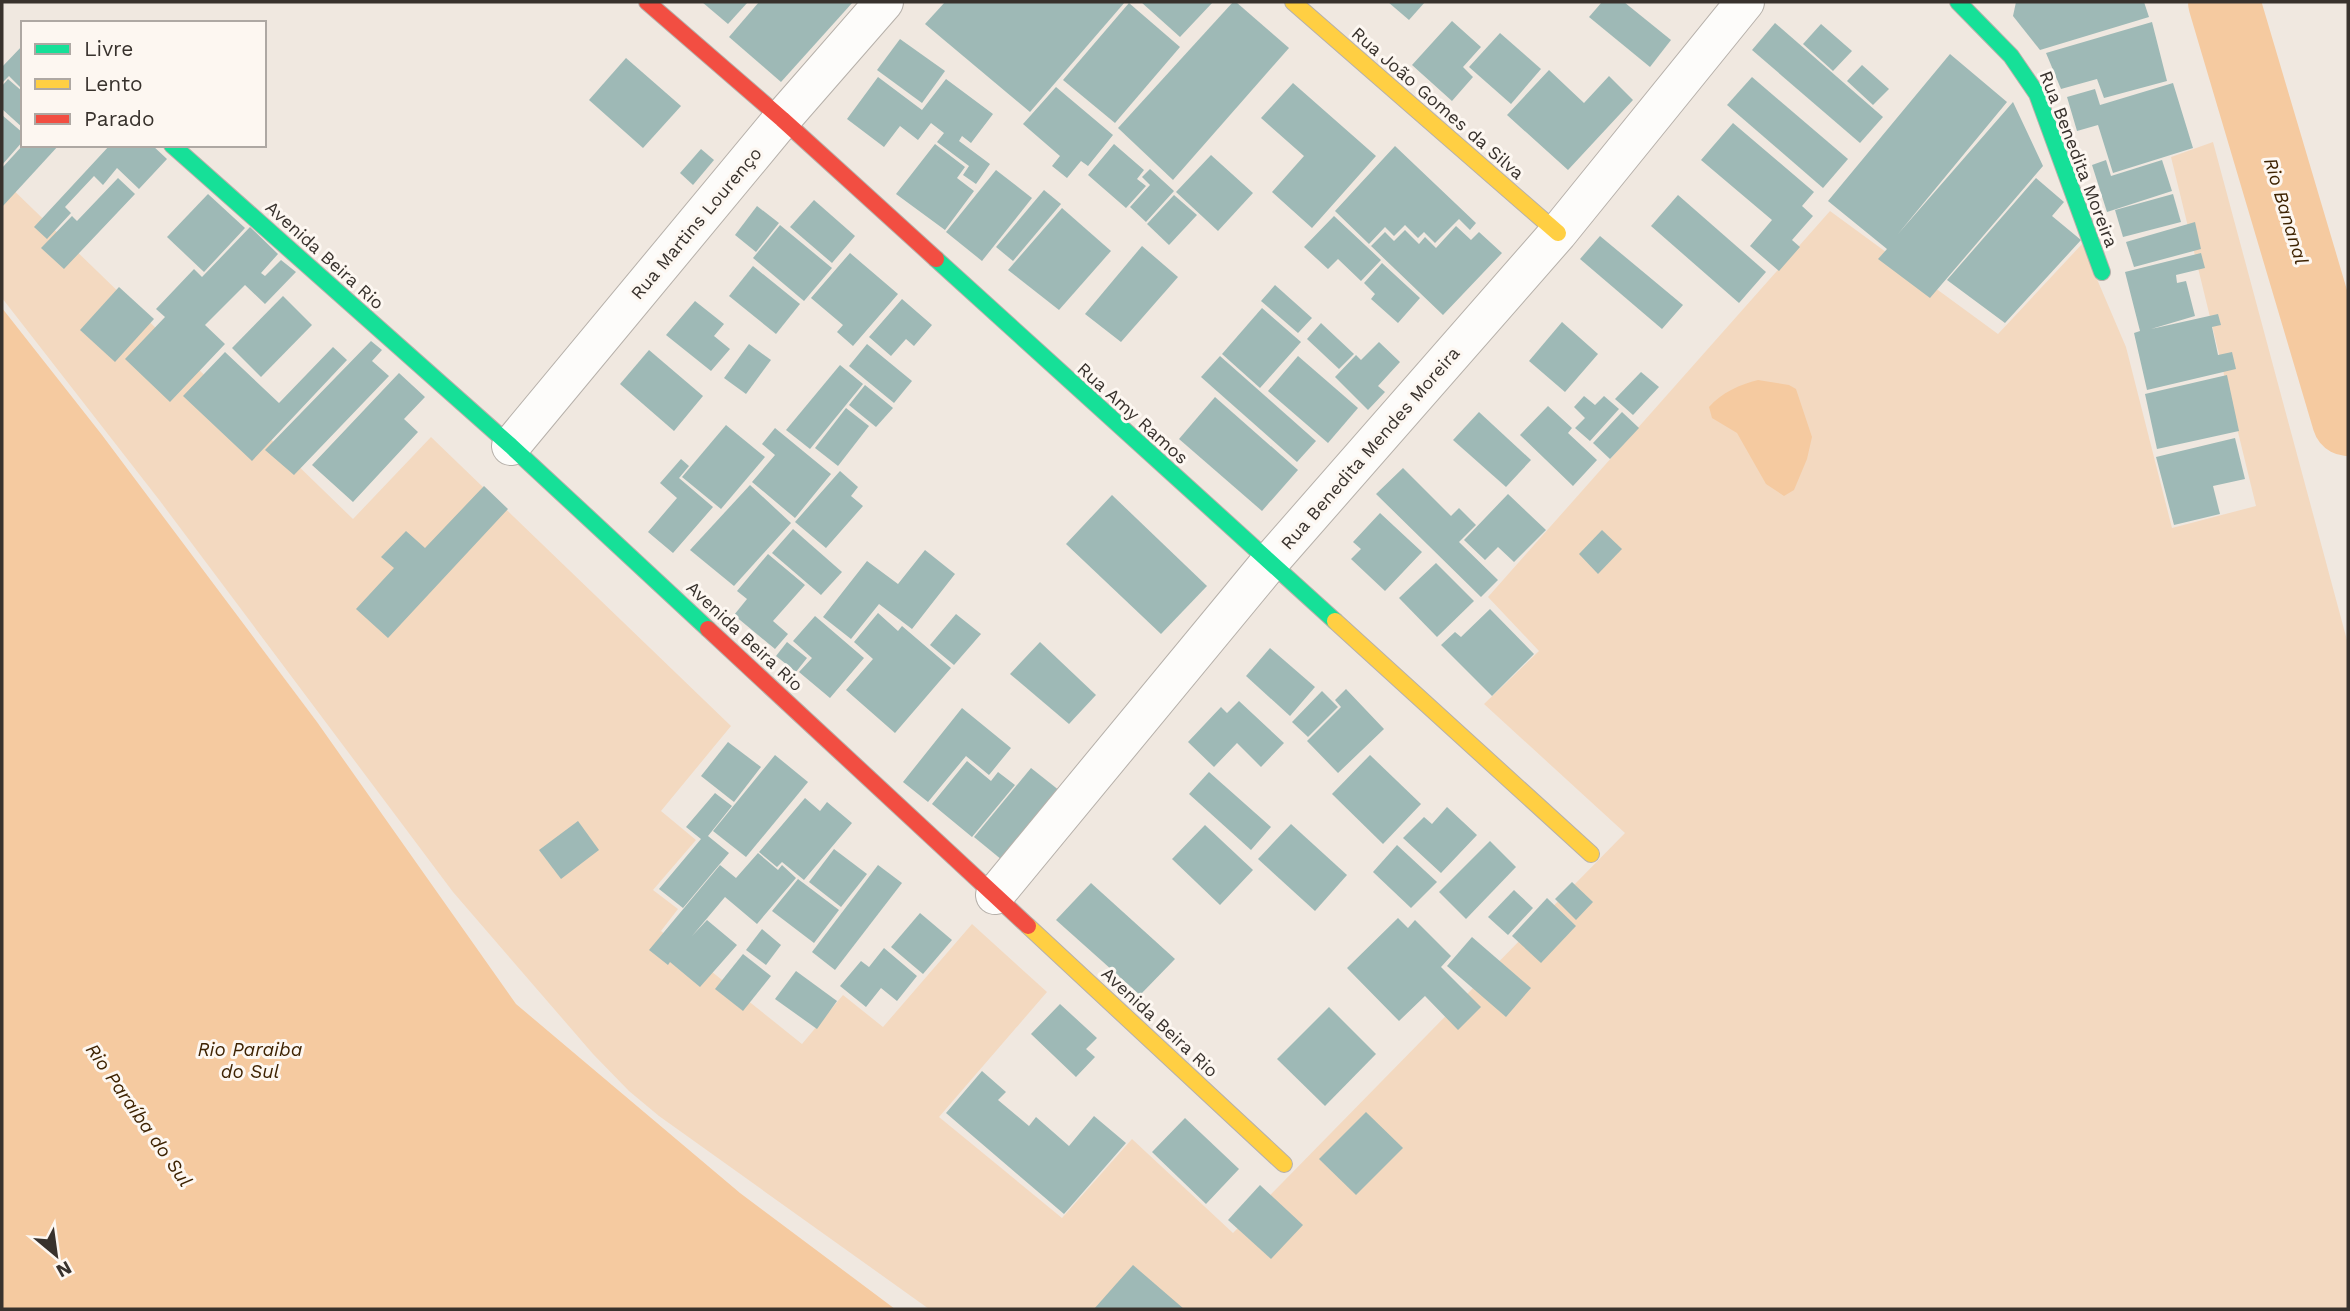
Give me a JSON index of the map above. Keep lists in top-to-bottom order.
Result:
{
  "streets": {
    "street": [
      "Rua João Gomes da Silva",
      "Rua Benedita Moreira",
      "Rua Martins Lourenço",
      "Avenida Beira Rio",
      "Rua Amy Ramos",
      "Rua Benedita Mendes Moreira"
    ]
  },
  "crossings": [
    ["Rua João Gomes da Silva", "Rua Benedita Mendes Moreira"],
    ["Rua Martins Lourenço", "Avenida Beira Rio"],
    ["Rua Martins Lourenço", "Rua Amy Ramos"],
    ["Avenida Beira Rio", "Rua Benedita Mendes Moreira"],
    ["Rua Amy Ramos", "Rua Benedita Mendes Moreira"]
  ],
  "water": ["Rio Bananal", "Rio Paraiba do Sul", "Rio Paraíba do Sul"],
  "legend": ["Livre", "Lento", "Parado"],
  "north": "bottom right"
}
